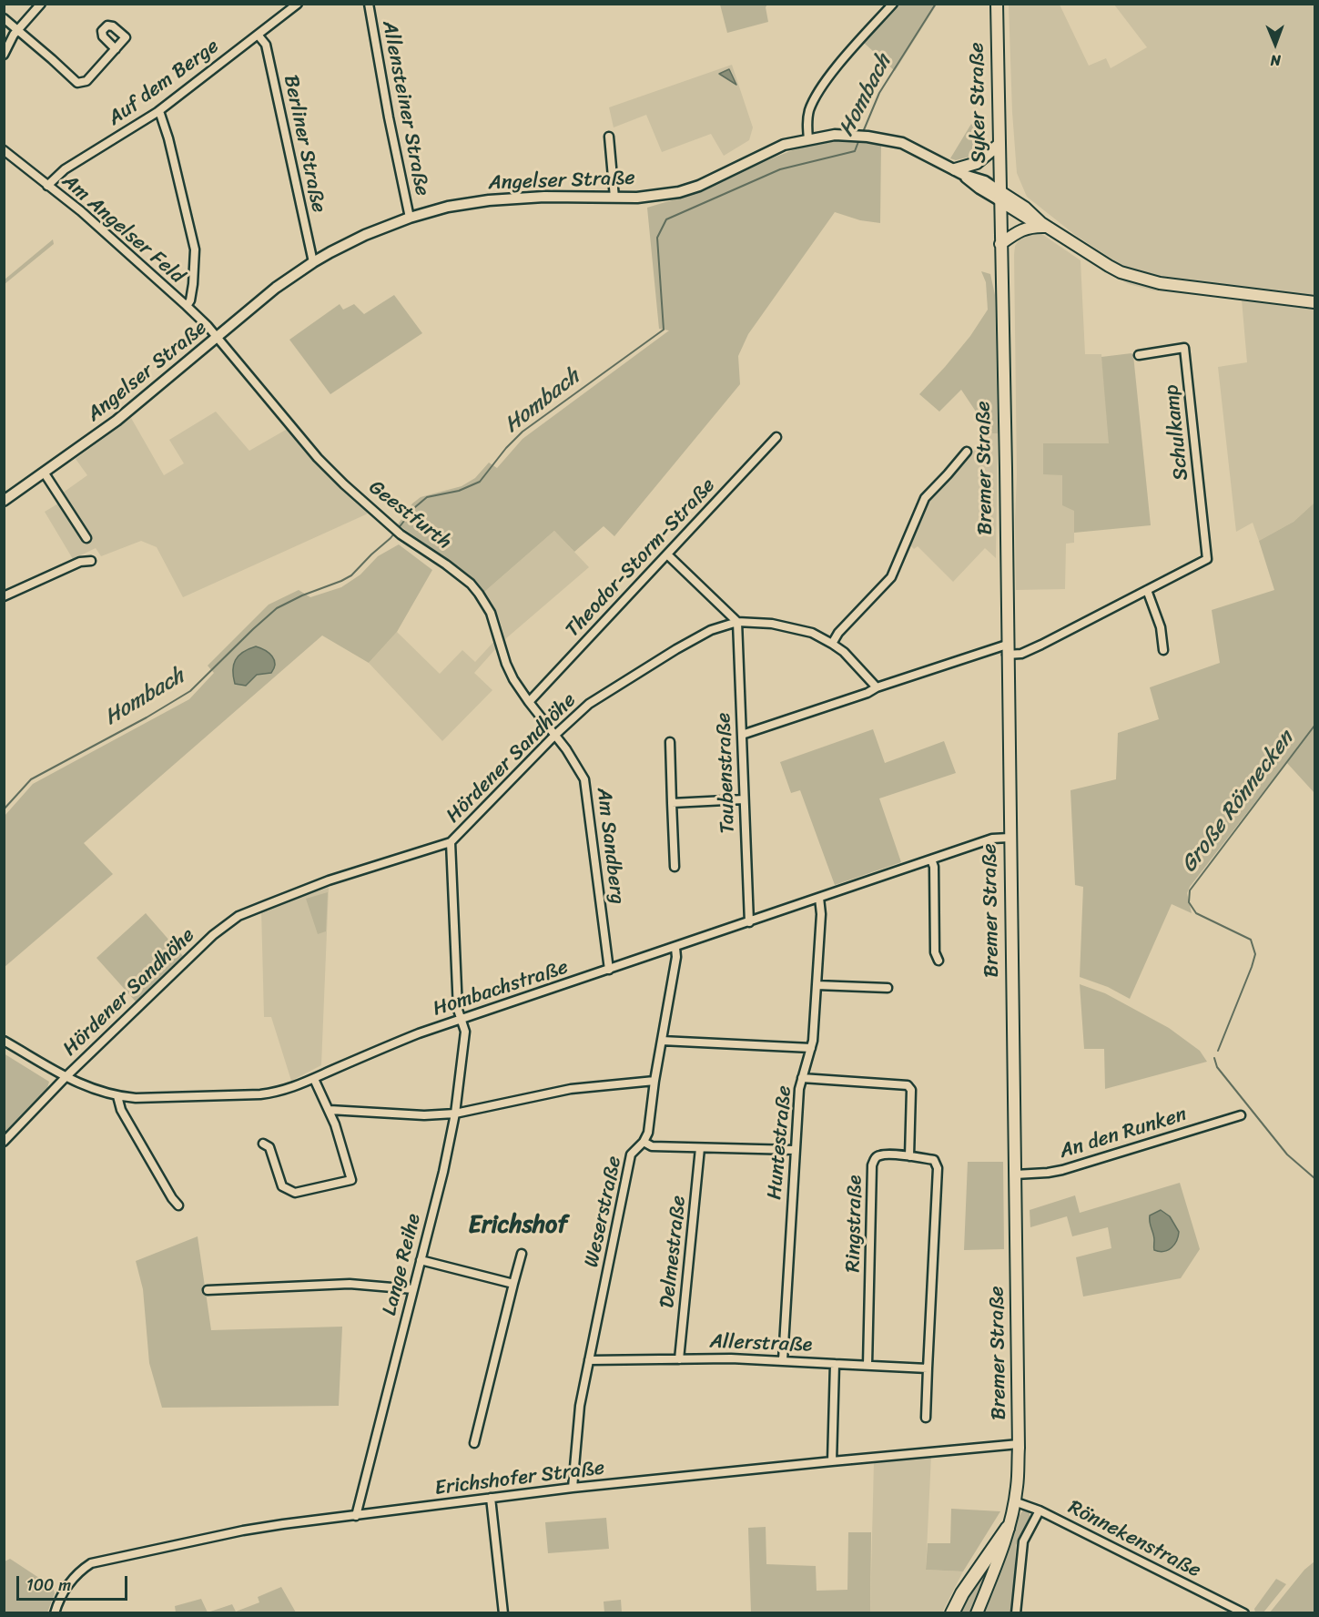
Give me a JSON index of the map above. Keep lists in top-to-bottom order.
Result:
{
  "streets": {
    "main road": ["Syker Straße", "Angelser Straße", "Bremer Straße"],
    "street": [
      "Auf dem Berge",
      "Allensteiner Straße",
      "Berliner Straße",
      "Am Angelser Feld",
      "Schulkamp",
      "Geestfurth",
      "Theodor-Storm-Straße",
      "Hördener Sandhöhe",
      "Taubenstraße",
      "Am Sandberg",
      "Hombachstraße",
      "An den Runken",
      "Huntestraße",
      "Weserstraße",
      "Ringstraße",
      "Delmestraße",
      "Lange Reihe",
      "Allerstraße",
      "Erichshofer Straße",
      "Rönnekenstraße"
    ]
  },
  "crossings": [
    ["Auf dem Berge", "Berliner Straße"],
    ["Auf dem Berge", "Am Angelser Feld"],
    ["Syker Straße", "Angelser Straße"],
    ["Syker Straße", "Bremer Straße"],
    ["Allensteiner Straße", "Angelser Straße"],
    ["Berliner Straße", "Angelser Straße"],
    ["Angelser Straße", "Am Angelser Feld"],
    ["Angelser Straße", "Bremer Straße"],
    ["Angelser Straße", "Geestfurth"],
    ["Am Angelser Feld", "Geestfurth"],
    ["Bremer Straße", "Hombachstraße"],
    ["Bremer Straße", "An den Runken"],
    ["Bremer Straße", "Erichshofer Straße"],
    ["Bremer Straße", "Rönnekenstraße"],
    ["Geestfurth", "Theodor-Storm-Straße"],
    ["Geestfurth", "Hördener Sandhöhe"],
    ["Geestfurth", "Am Sandberg"],
    ["Hördener Sandhöhe", "Taubenstraße"],
    ["Hördener Sandhöhe", "Am Sandberg"],
    ["Hördener Sandhöhe", "Hombachstraße"],
    ["Hördener Sandhöhe", "Lange Reihe"],
    ["Taubenstraße", "Hombachstraße"],
    ["Am Sandberg", "Hombachstraße"],
    ["Hombachstraße", "Huntestraße"],
    ["Hombachstraße", "Weserstraße"],
    ["Hombachstraße", "Lange Reihe"],
    ["Huntestraße", "Allerstraße"],
    ["Weserstraße", "Allerstraße"],
    ["Weserstraße", "Erichshofer Straße"],
    ["Delmestraße", "Allerstraße"],
    ["Lange Reihe", "Erichshofer Straße"],
    ["Allerstraße", "Erichshofer Straße"]
  ],
  "districts": ["Erichshof"],
  "water": ["Hombach", "Große Rönnecken"],
  "scale_bar": "100 m",
  "north": "bottom"
}
